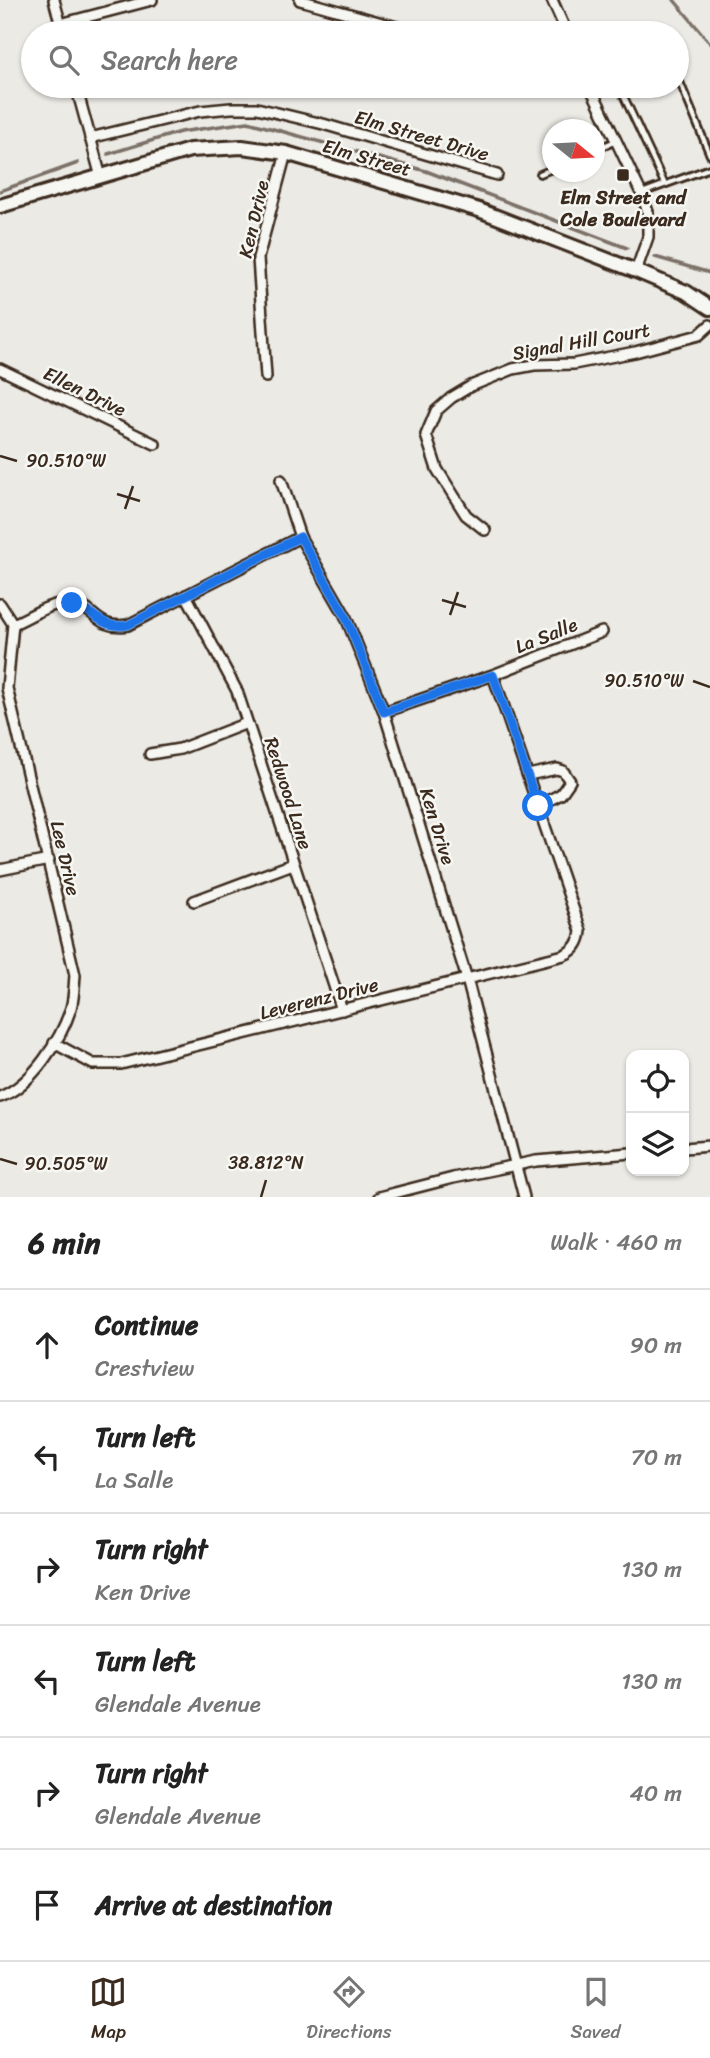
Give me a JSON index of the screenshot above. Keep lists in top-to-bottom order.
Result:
{
  "streets": {
    "main road": ["Elm Street"],
    "street": [
      "Elm Street Drive",
      "Ken Drive",
      "Signal Hill Court",
      "Ellen Drive",
      "La Salle",
      "Redwood Lane",
      "Lee Drive",
      "Leverenz Drive"
    ]
  },
  "crossings": [
    ["Elm Street", "Ken Drive"],
    ["Ken Drive", "La Salle"],
    ["Ken Drive", "Leverenz Drive"],
    ["Redwood Lane", "Leverenz Drive"],
    ["Lee Drive", "Leverenz Drive"]
  ],
  "places": {
    "transit": ["Elm Street and Cole Boulevard"]
  },
  "north": "right",
  "page": {
    "search": "Search here",
    "heading": ["6 min", "Walk · 460 m"],
    "list": [
      ["Continue", "Crestview", "90 m"],
      ["Turn left", "La Salle", "70 m"],
      ["Turn right", "Ken Drive", "130 m"],
      ["Turn left", "Glendale Avenue", "130 m"],
      ["Turn right", "Glendale Avenue", "40 m"],
      "Arrive at destination"
    ],
    "nav": ["Map", "Directions", "Saved"]
  },
  "coordinates": ["90.510°W", "38.812°N", "90.505°W"]
}
